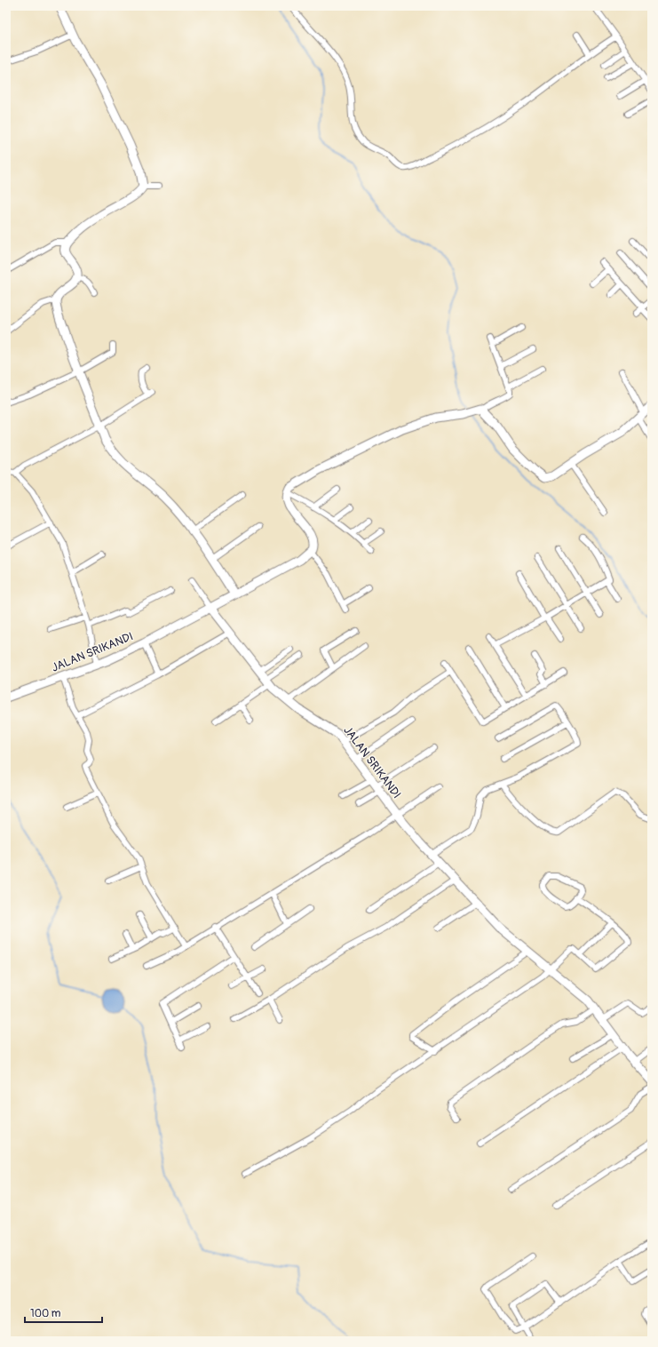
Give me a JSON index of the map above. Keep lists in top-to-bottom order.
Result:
{
  "streets": {
    "street": ["JALAN SRIKANDI"]
  },
  "scale_bar": "100 m"
}
